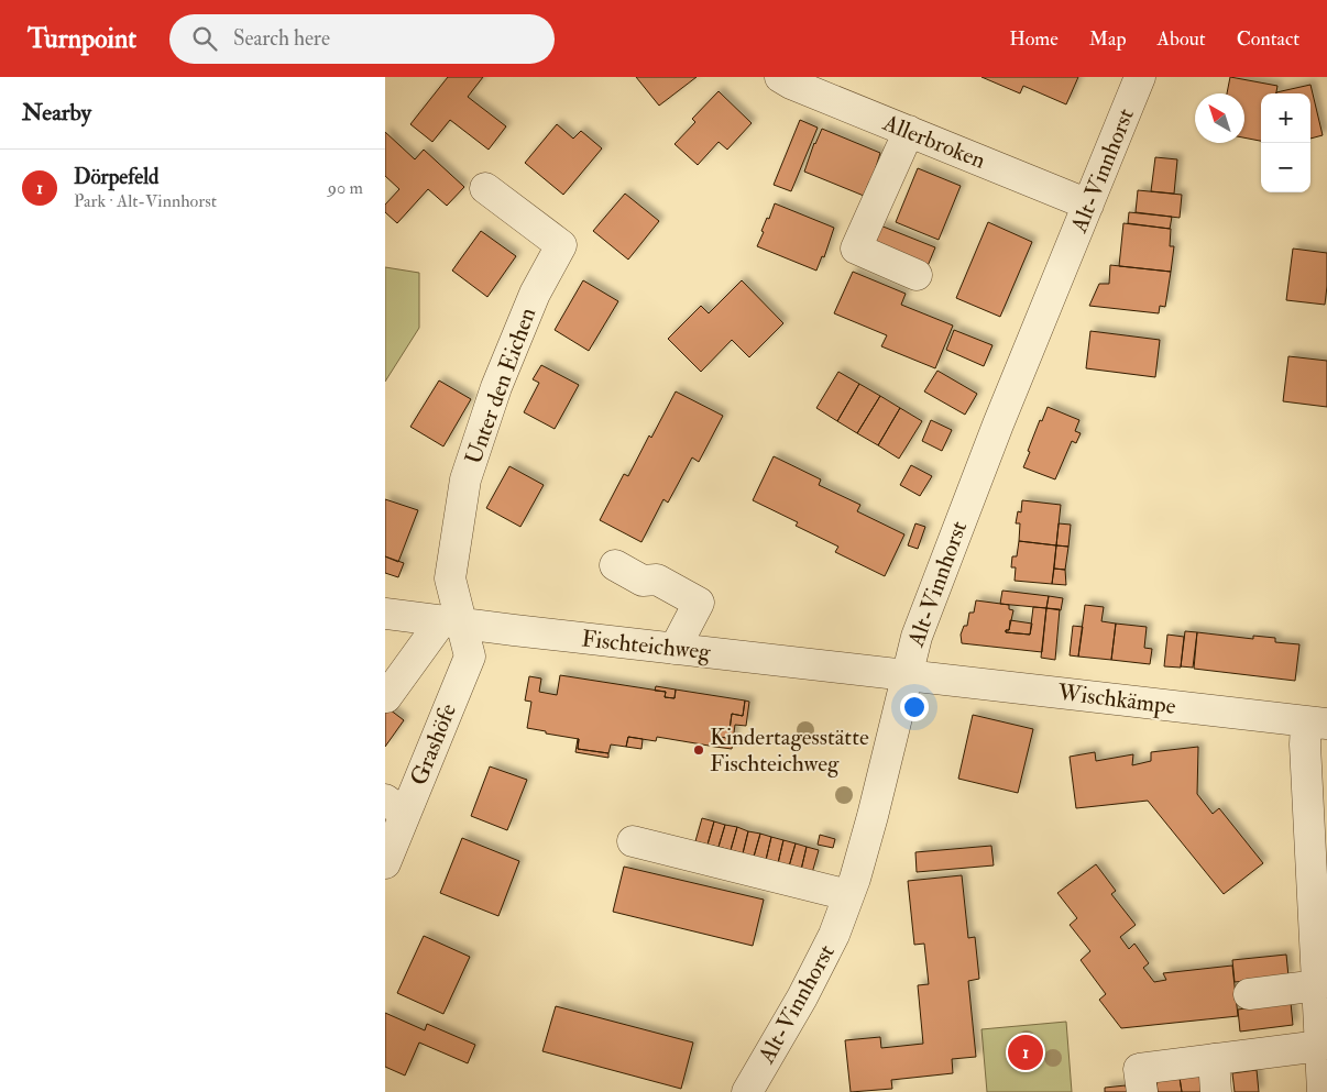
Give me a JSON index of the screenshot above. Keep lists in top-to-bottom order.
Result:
{
  "streets": {
    "street": [
      "Allerbroken",
      "Alt-Vinnhorst",
      "Unter den Eichen",
      "Fischteichweg",
      "Wischkämpe",
      "Grashöfe"
    ]
  },
  "crossings": [
    ["Allerbroken", "Alt-Vinnhorst"],
    ["Alt-Vinnhorst", "Fischteichweg"],
    ["Alt-Vinnhorst", "Wischkämpe"],
    ["Unter den Eichen", "Fischteichweg"],
    ["Unter den Eichen", "Grashöfe"],
    ["Fischteichweg", "Wischkämpe"],
    ["Fischteichweg", "Grashöfe"]
  ],
  "places": ["Kindertagesstätte Fischteichweg"],
  "north": "top left",
  "page": {
    "header": "Turnpoint",
    "search": "Search here",
    "nav": [
      "Home",
      "Map",
      "About",
      "Contact"
    ],
    "heading": "Nearby",
    "map_buttons": ["+", "−"],
    "list": [
      {
        "mark": "1",
        "name": "Dörpefeld",
        "note": "Park · Alt-Vinnhorst",
        "value": "90 m"
      }
    ],
    "pins": "1"
  }
}
